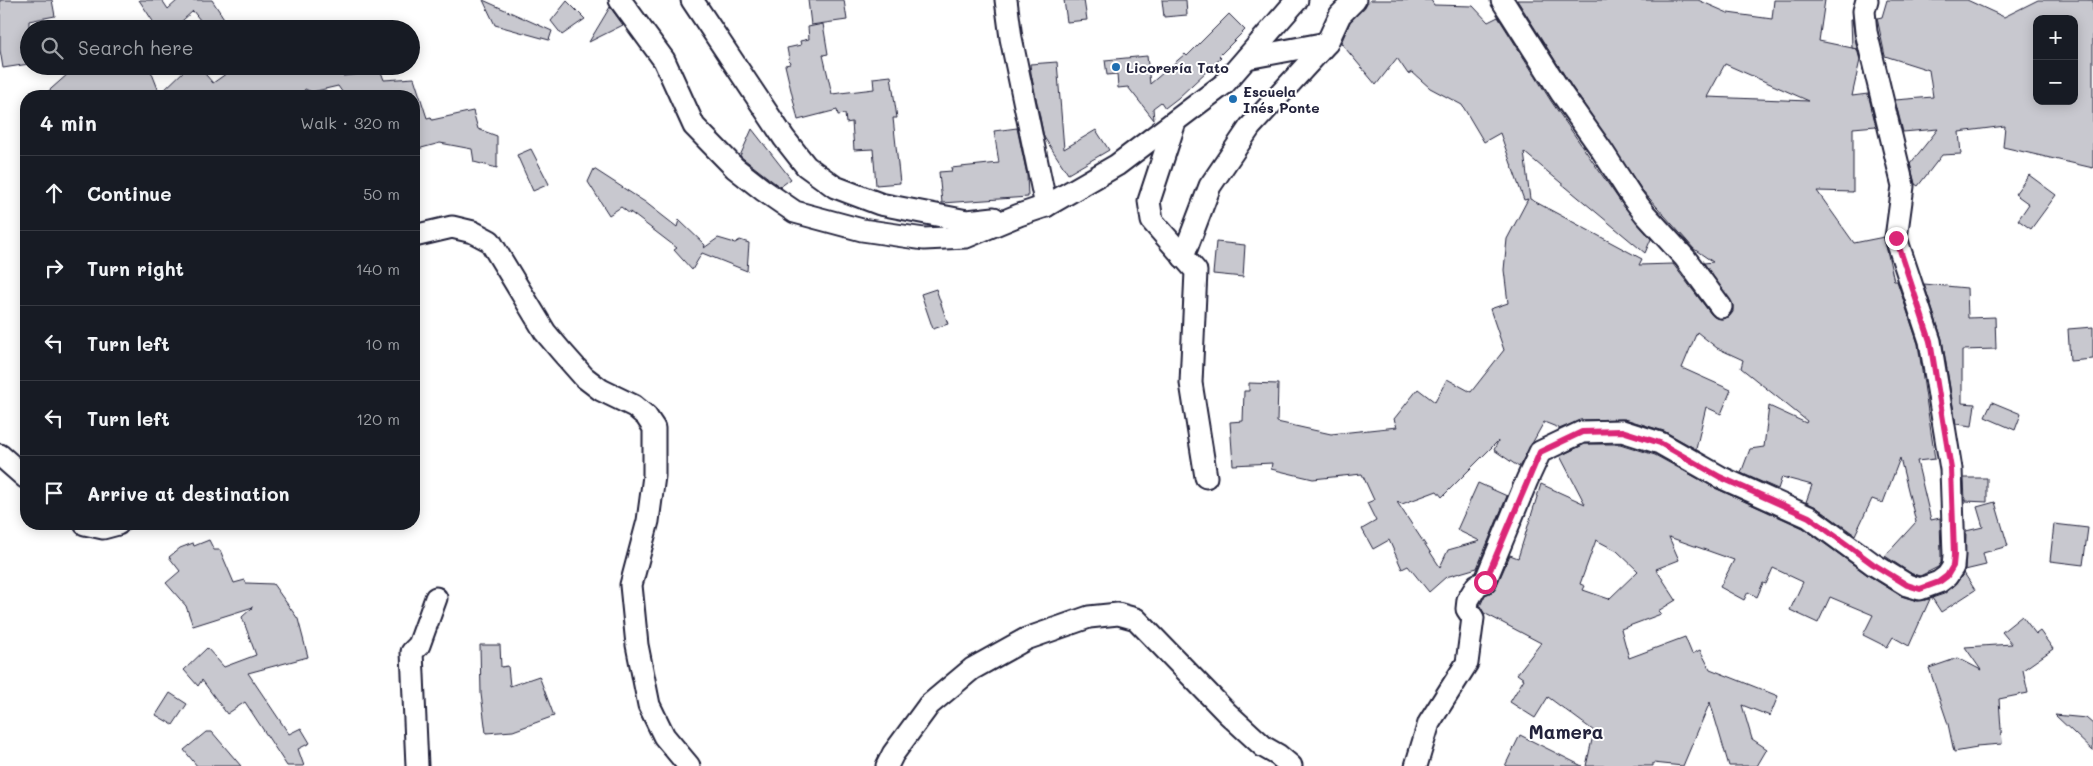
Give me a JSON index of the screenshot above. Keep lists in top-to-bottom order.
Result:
{
  "districts": ["Mamera"],
  "places": ["Licorería Tato", "Escuela Inés Ponte"],
  "page": {
    "map_buttons": ["+", "−"],
    "search": "Search here",
    "heading": ["4 min", "Walk · 320 m"],
    "list": [
      ["Continue", "50 m"],
      ["Turn right", "140 m"],
      ["Turn left", "10 m"],
      ["Turn left", "120 m"],
      "Arrive at destination"
    ]
  }
}
